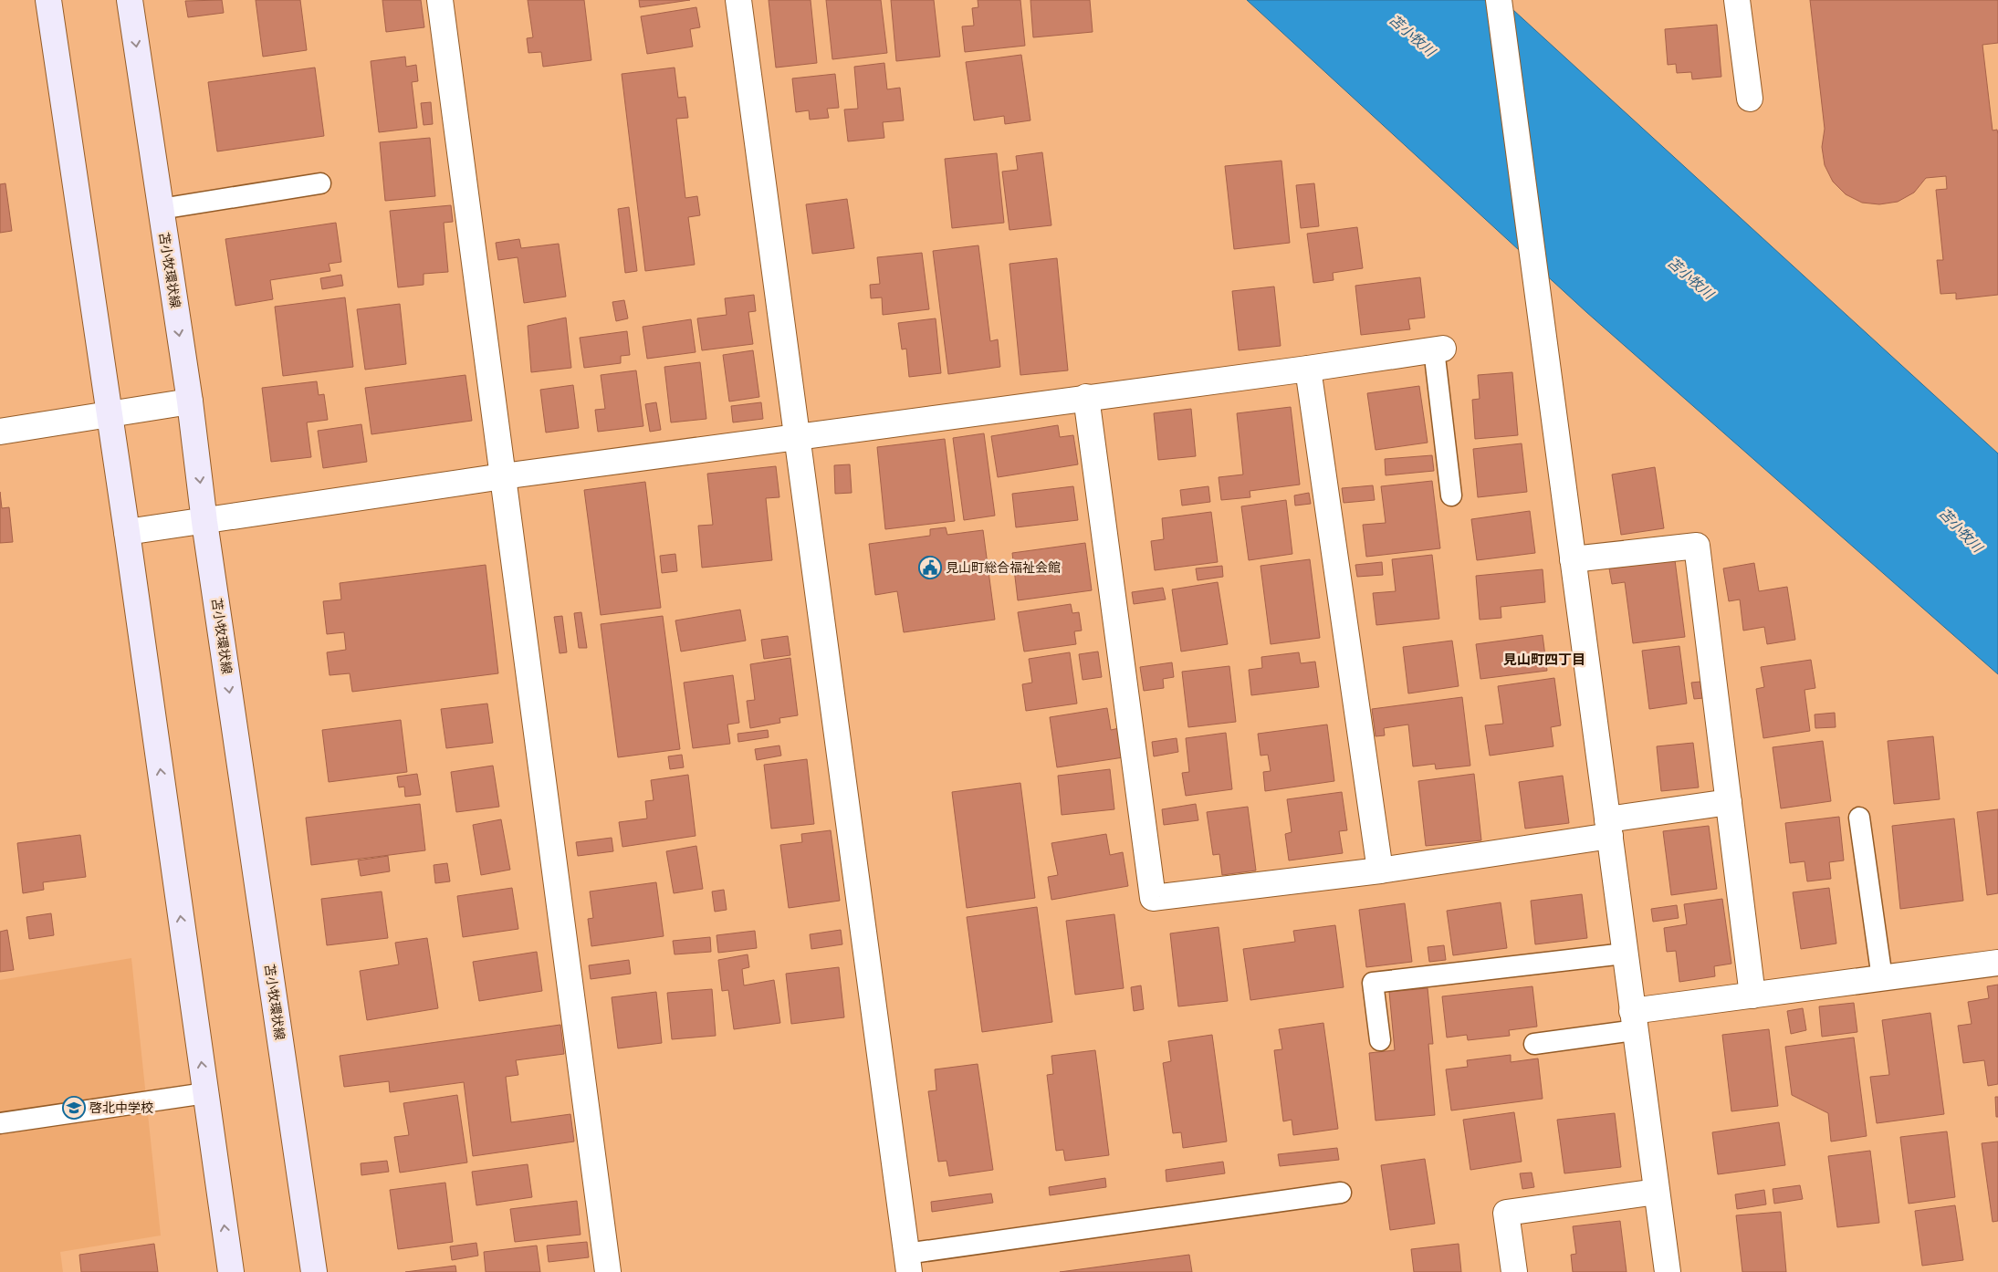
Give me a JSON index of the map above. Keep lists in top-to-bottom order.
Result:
{
  "streets": {
    "main road": ["苫小牧環状線"]
  },
  "districts": ["見山町四丁目"],
  "water": ["苫小牧川"],
  "places": {
    "public building": ["見山町総合福祉会館"],
    "school or university": ["啓北中学校"]
  }
}
